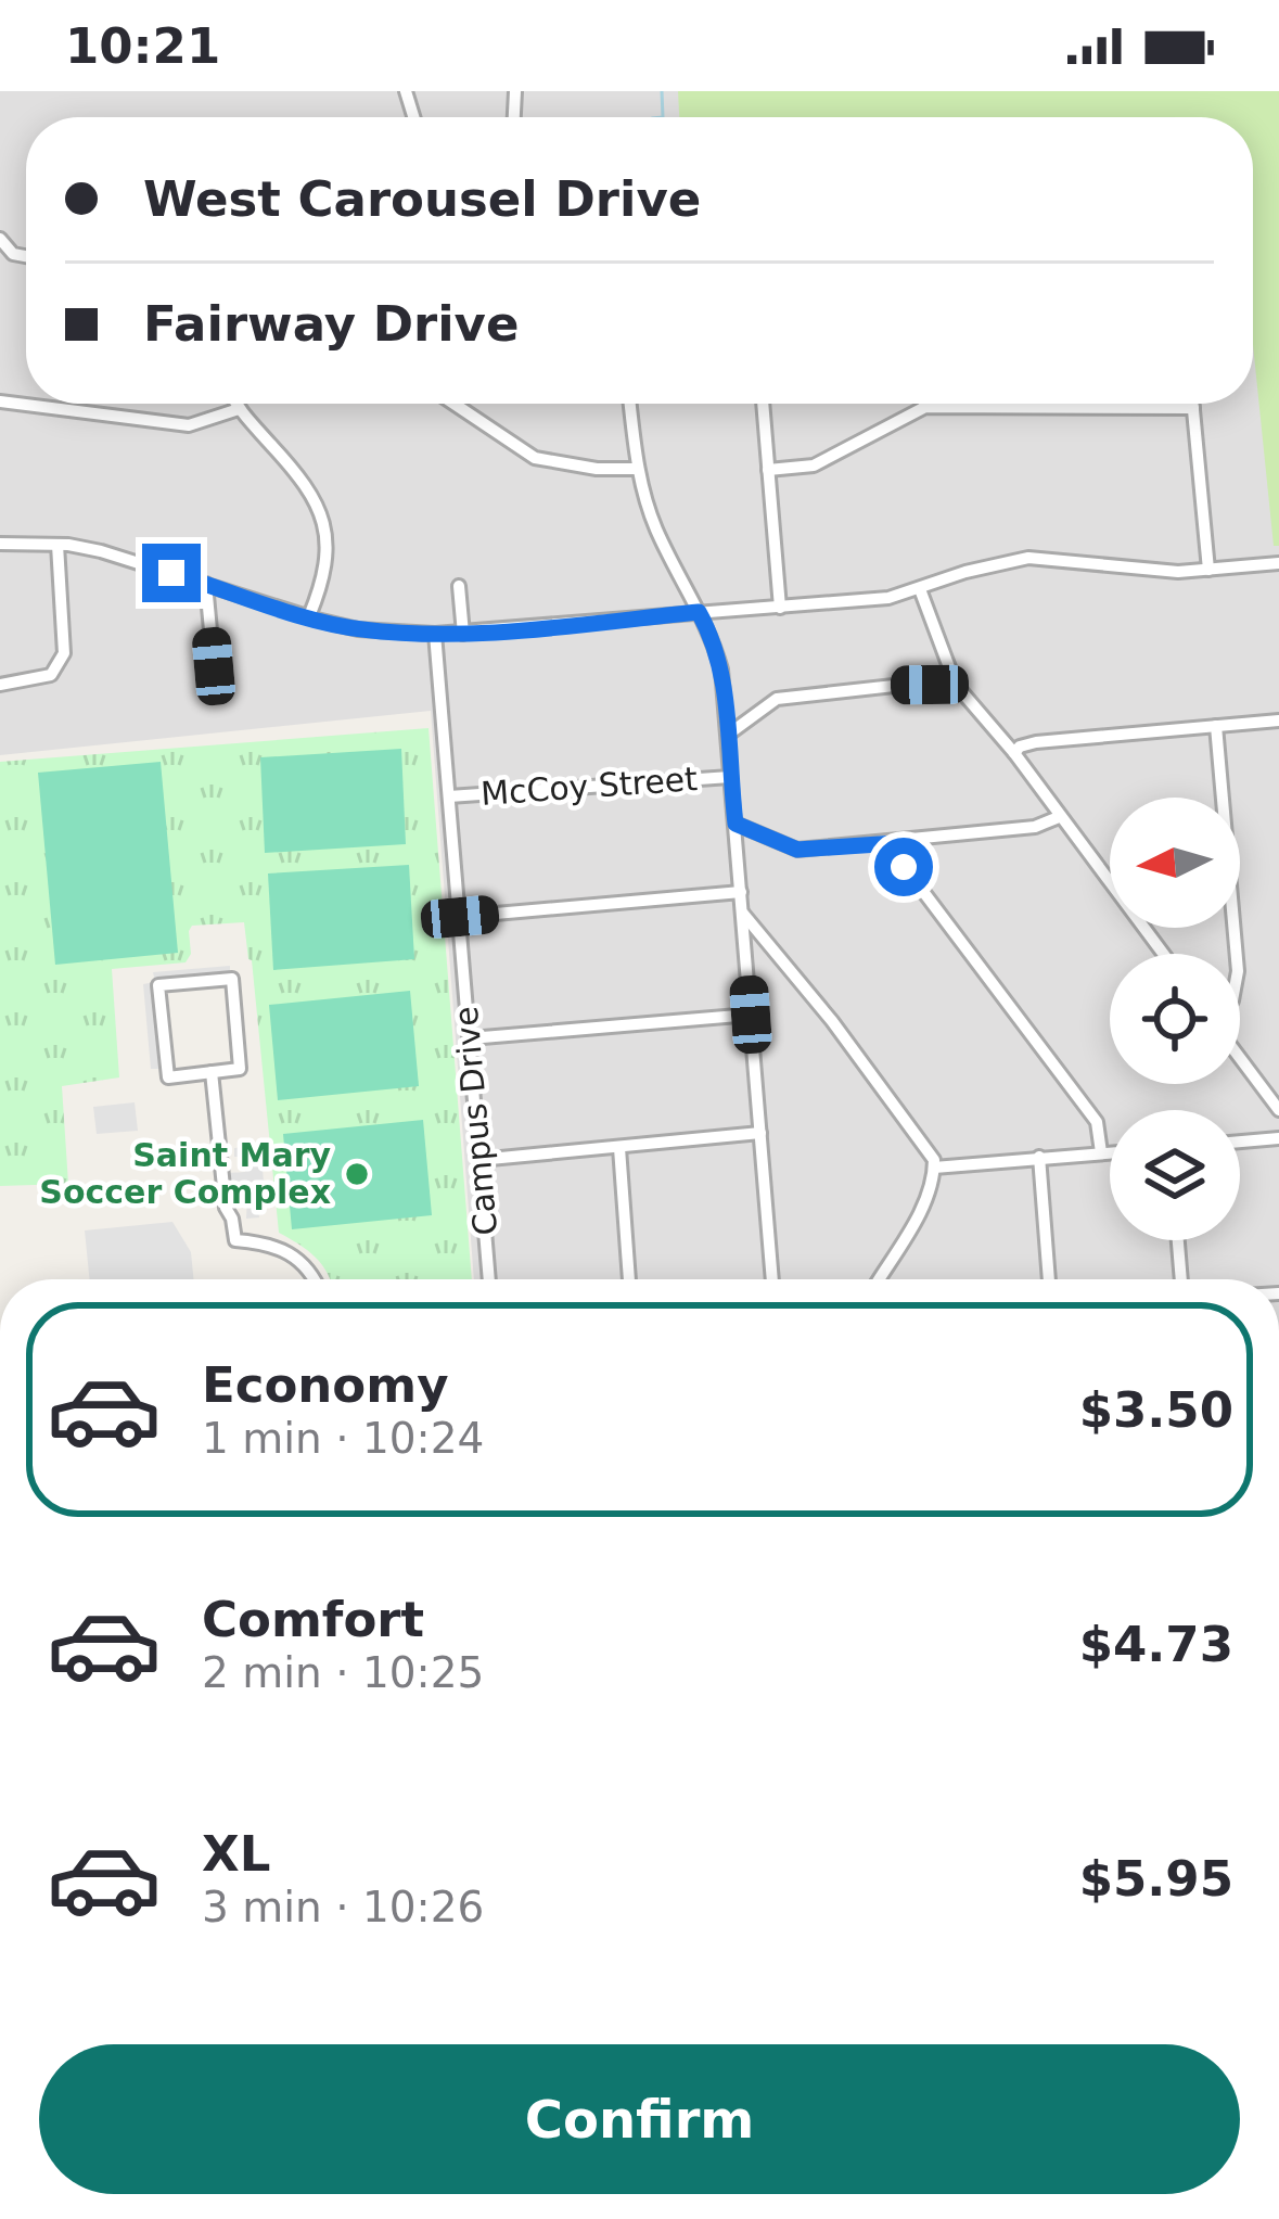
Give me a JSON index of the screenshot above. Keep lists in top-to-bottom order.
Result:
{
  "streets": {
    "street": ["McCoy Street", "Campus Drive"]
  },
  "crossings": [
    ["McCoy Street", "Campus Drive"]
  ],
  "places": ["Saint Mary Soccer Complex"],
  "north": "left",
  "page": {
    "status": "10:21",
    "banner": ["West Carousel Drive", "Fairway Drive"],
    "list": [
      {
        "name": "Economy",
        "note": "1 min · 10:24",
        "value": "$3.50"
      },
      {
        "name": "Comfort",
        "note": "2 min · 10:25",
        "value": "$4.73"
      },
      {
        "name": "XL",
        "note": "3 min · 10:26",
        "value": "$5.95"
      }
    ],
    "buttons": "Confirm"
  }
}
